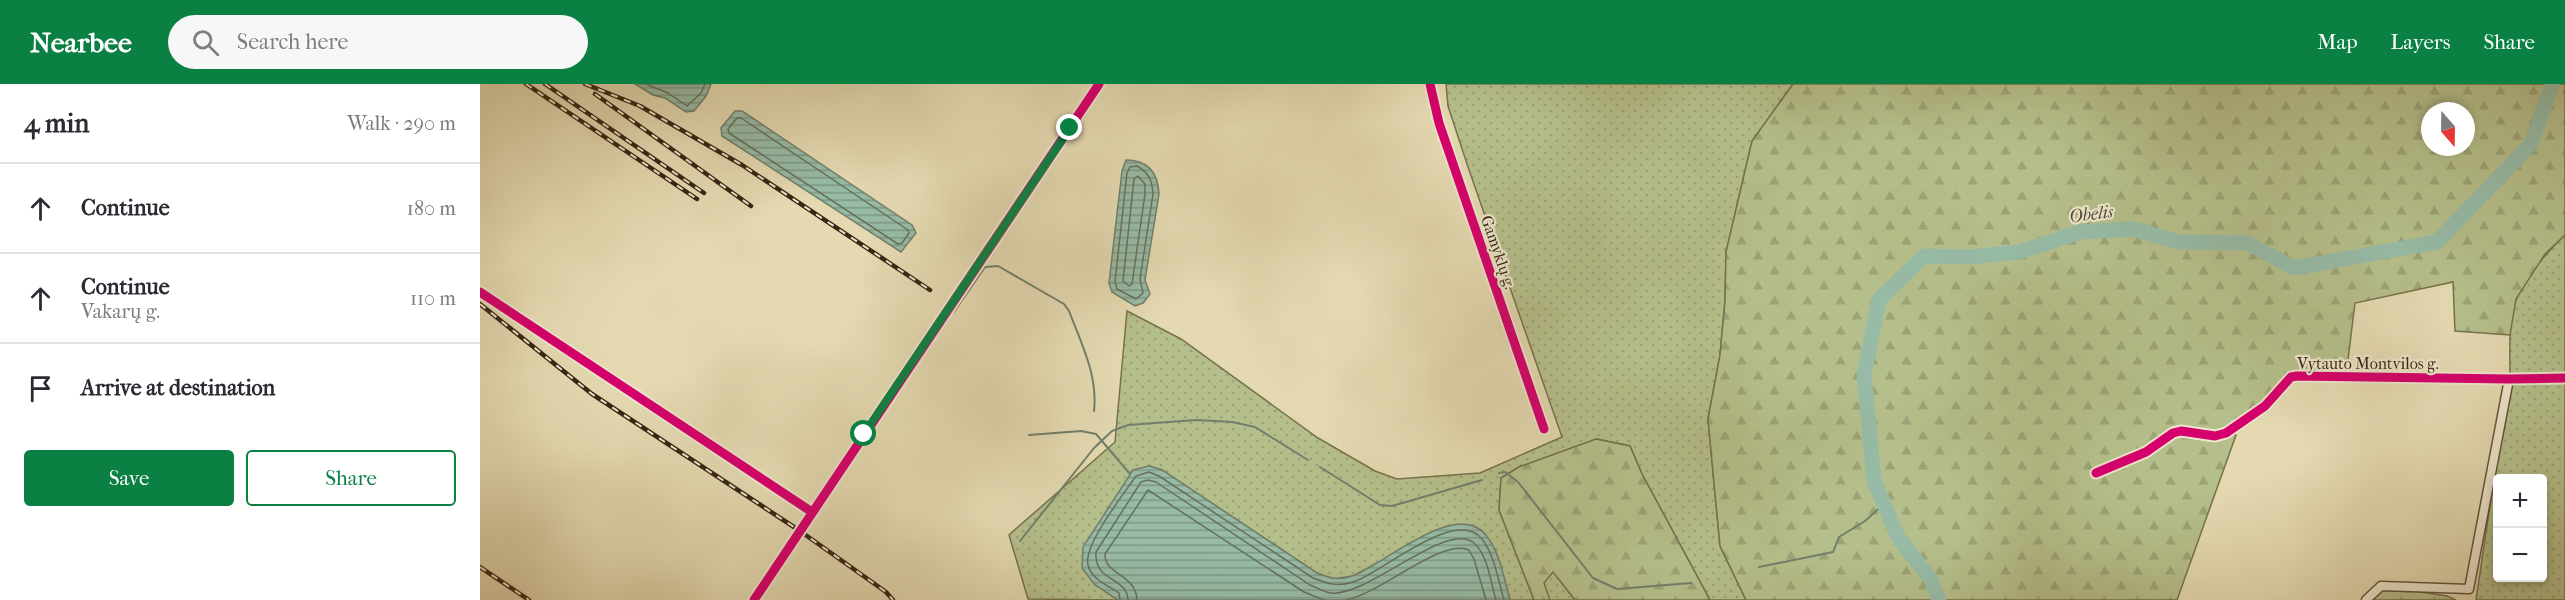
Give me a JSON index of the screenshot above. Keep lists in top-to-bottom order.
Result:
{
  "streets": {
    "street": ["Gamyklų g.", "Vytauto Montvilos g."]
  },
  "water": ["Obelis"],
  "north": "bottom",
  "page": {
    "header": "Nearbee",
    "search": "Search here",
    "nav": ["Map", "Layers", "Share"],
    "heading": ["4 min", "Walk · 290 m"],
    "list": [
      ["Continue", "180 m"],
      ["Continue", "Vakarų g.", "110 m"],
      "Arrive at destination"
    ],
    "buttons": ["Save", "Share"],
    "map_buttons": ["+", "−"]
  }
}
